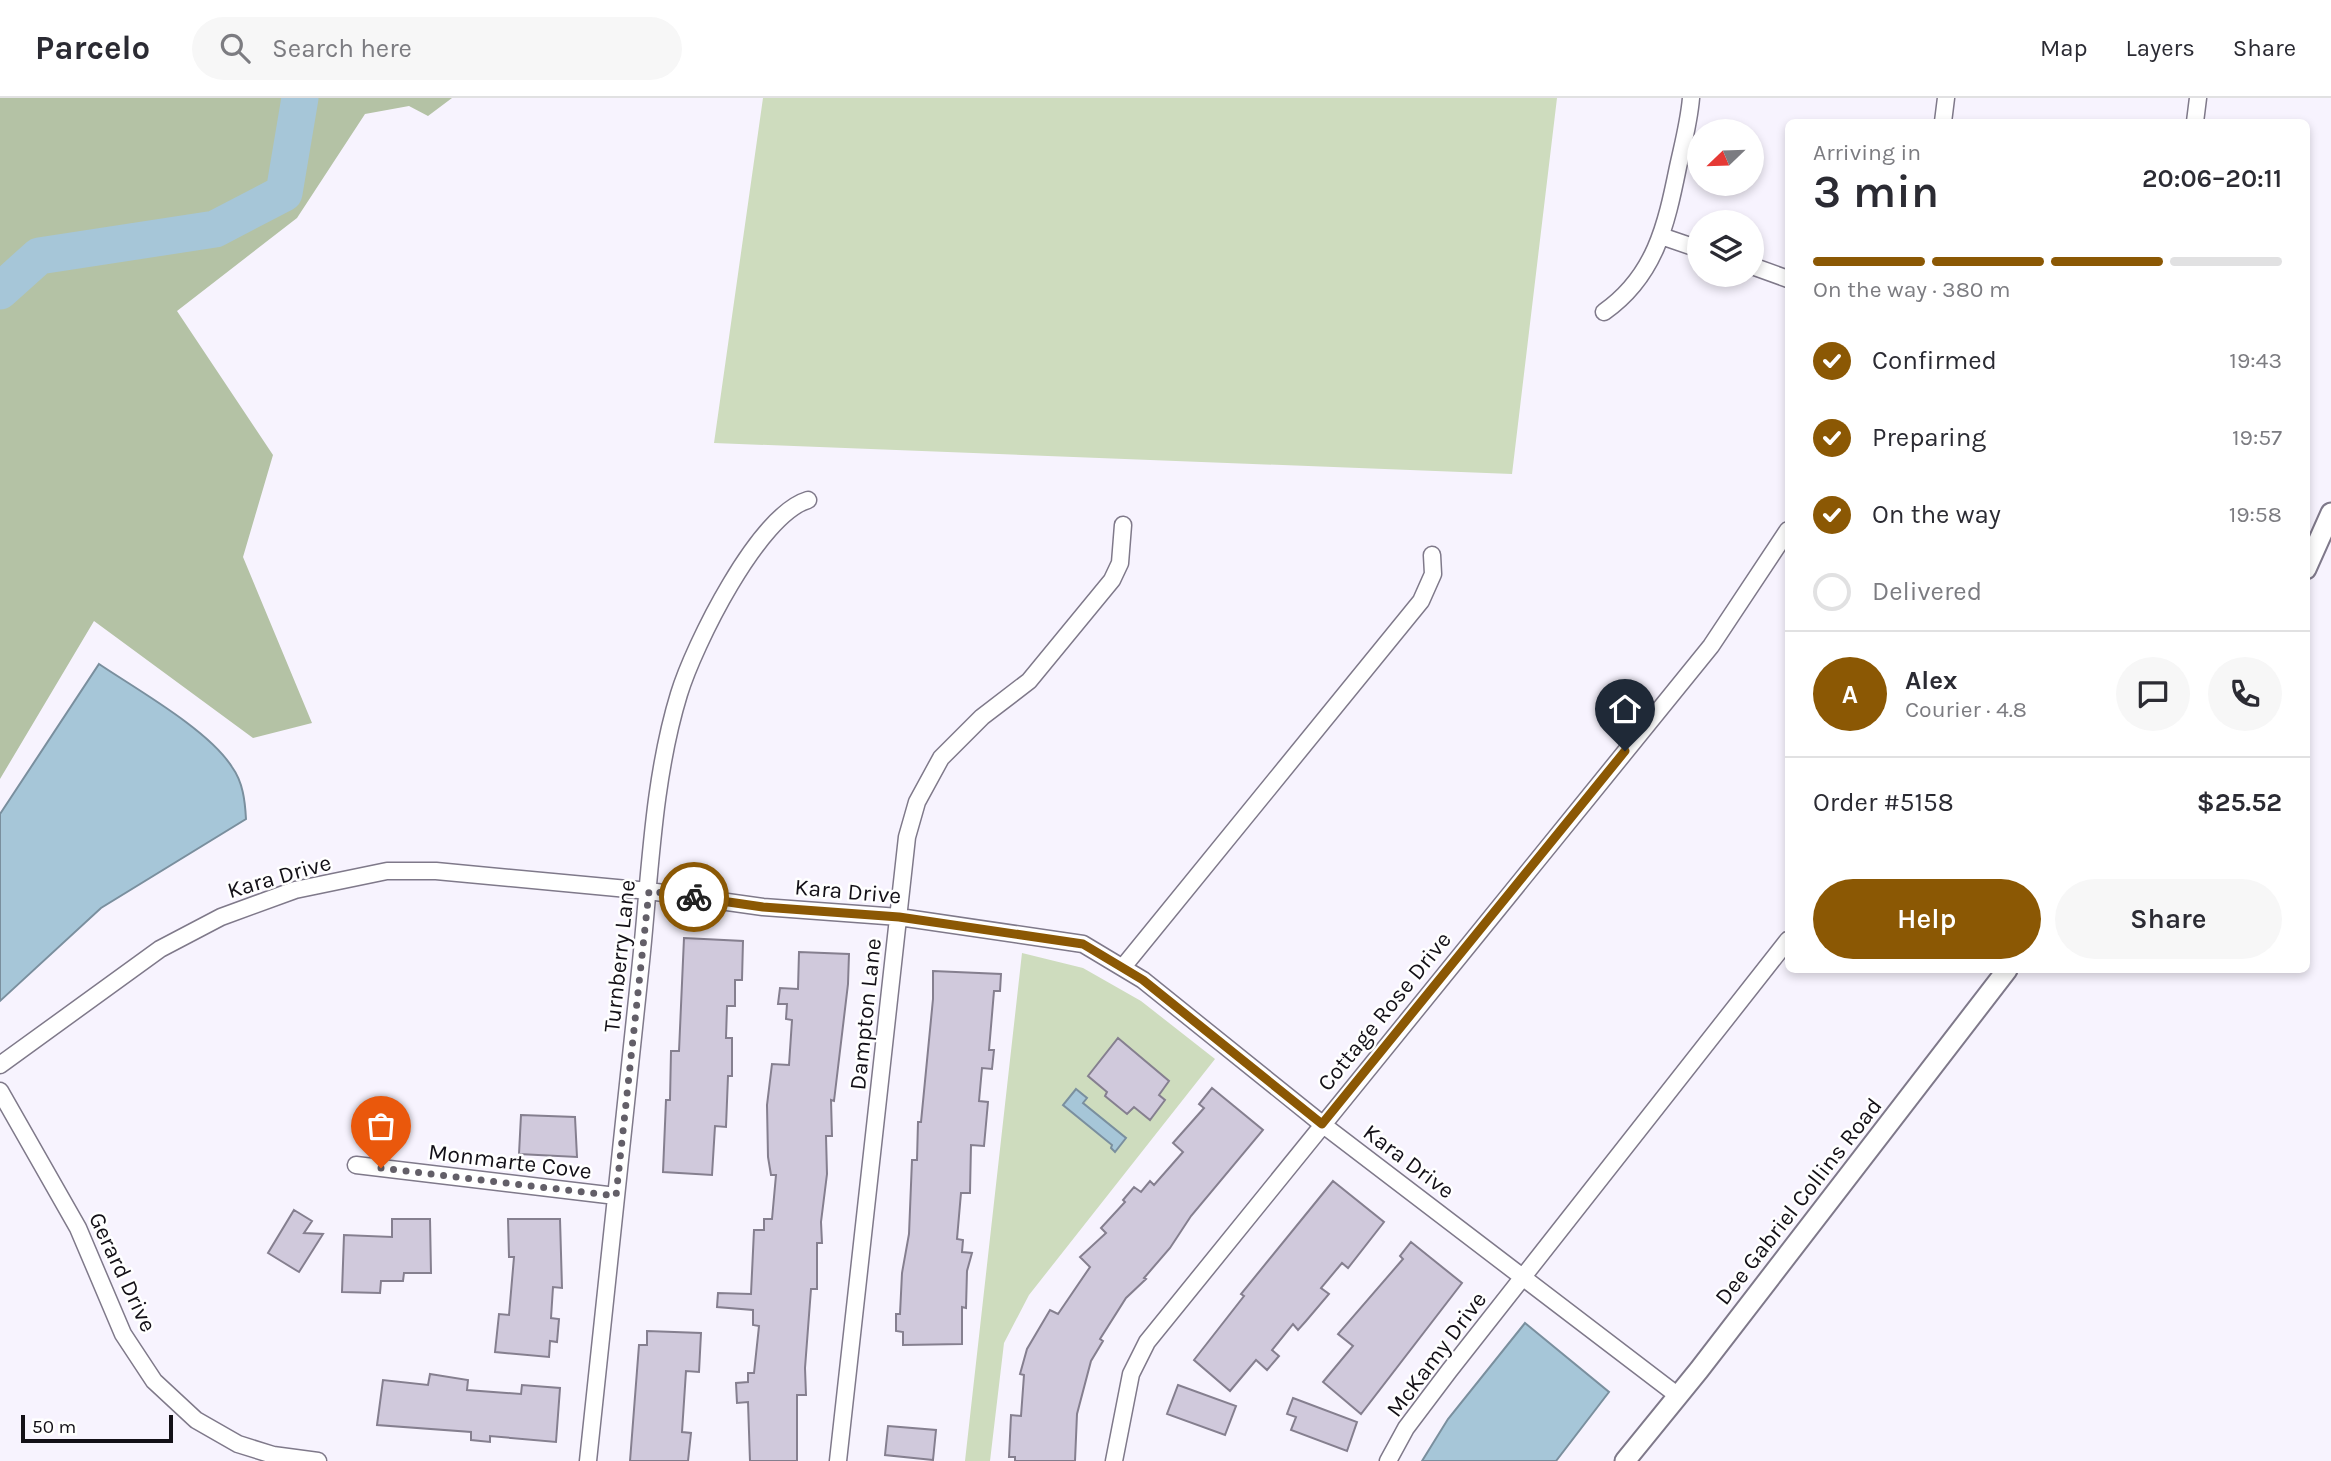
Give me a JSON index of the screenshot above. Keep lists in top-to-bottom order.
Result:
{
  "streets": {
    "street": [
      "Kara Drive",
      "Turnberry Lane",
      "Cottage Rose Drive",
      "Dampton Lane",
      "Monmarte Cove",
      "Dee Gabriel Collins Road",
      "Gerard Drive",
      "McKamy Drive"
    ]
  },
  "crossings": [
    ["Kara Drive", "Turnberry Lane"],
    ["Kara Drive", "Cottage Rose Drive"],
    ["Kara Drive", "Dampton Lane"],
    ["Kara Drive", "Dee Gabriel Collins Road"],
    ["Kara Drive", "McKamy Drive"],
    ["Turnberry Lane", "Monmarte Cove"]
  ],
  "scale_bar": "50 m",
  "north": "bottom left",
  "page": {
    "header": "Parcelo",
    "search": "Search here",
    "nav": ["Map", "Layers", "Share"],
    "heading": ["3 min", "Arriving in", "20:06–20:11"],
    "panel": [
      "Alex",
      "Courier · 4.8",
      "Order #5158",
      "$25.52"
    ],
    "bar": "On the way · 380 m",
    "list": [
      ["Confirmed", "19:43"],
      ["Preparing", "19:57"],
      ["On the way", "19:58"],
      "Delivered"
    ],
    "round": "A",
    "buttons": ["Help", "Share"],
    "scale": "50 m"
  }
}
